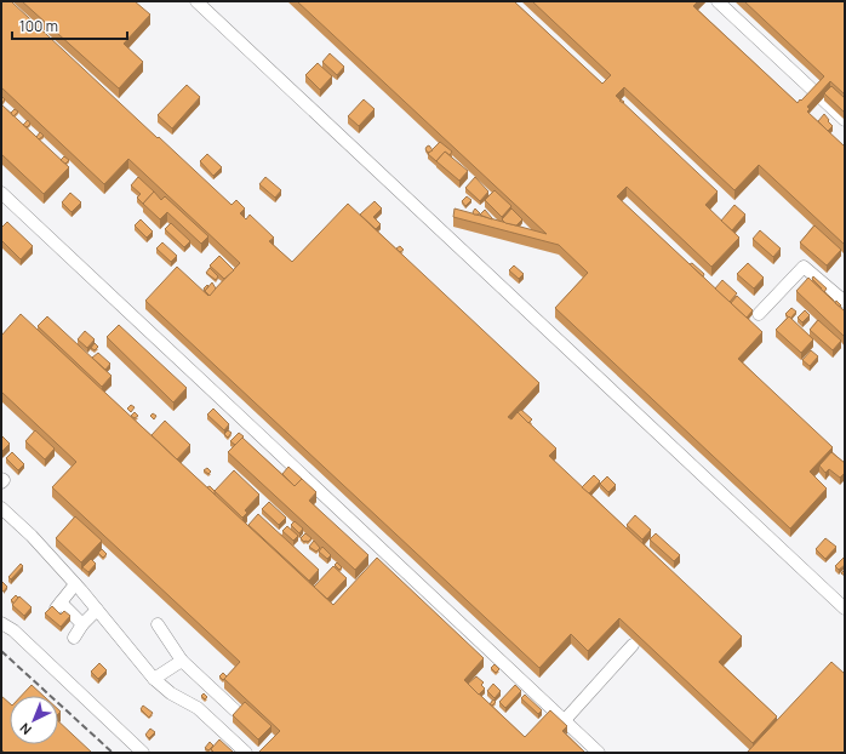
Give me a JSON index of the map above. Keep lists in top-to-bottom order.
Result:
{
  "scale_bar": "100 m",
  "north": "bottom left"
}
